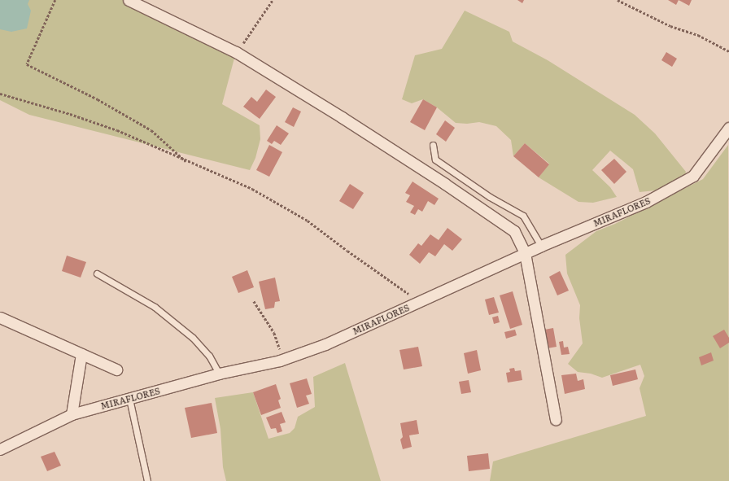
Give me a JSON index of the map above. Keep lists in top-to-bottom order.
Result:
{
  "streets": {
    "street": ["MIRAFLORES"]
  }
}
